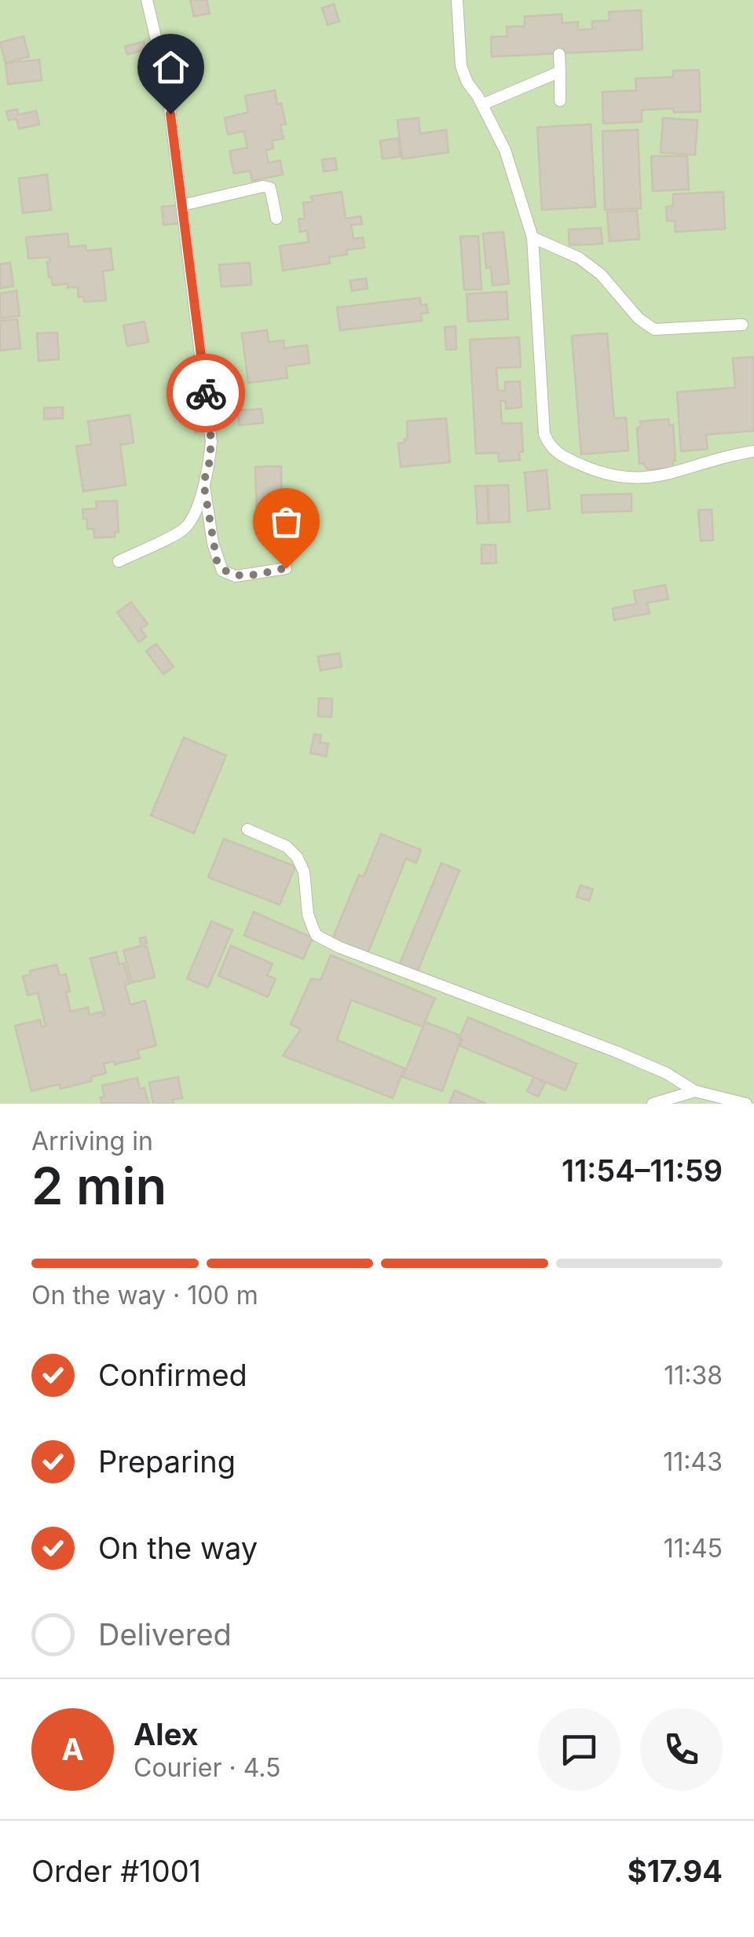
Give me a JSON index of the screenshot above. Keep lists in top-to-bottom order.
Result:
{
  "page": {
    "heading": ["2 min", "Arriving in", "11:54–11:59"],
    "panel": [
      "Alex",
      "Courier · 4.5",
      "Order #1001",
      "$17.94"
    ],
    "bar": "On the way · 100 m",
    "list": [
      ["Confirmed", "11:38"],
      ["Preparing", "11:43"],
      ["On the way", "11:45"],
      "Delivered"
    ],
    "round": "A"
  }
}
